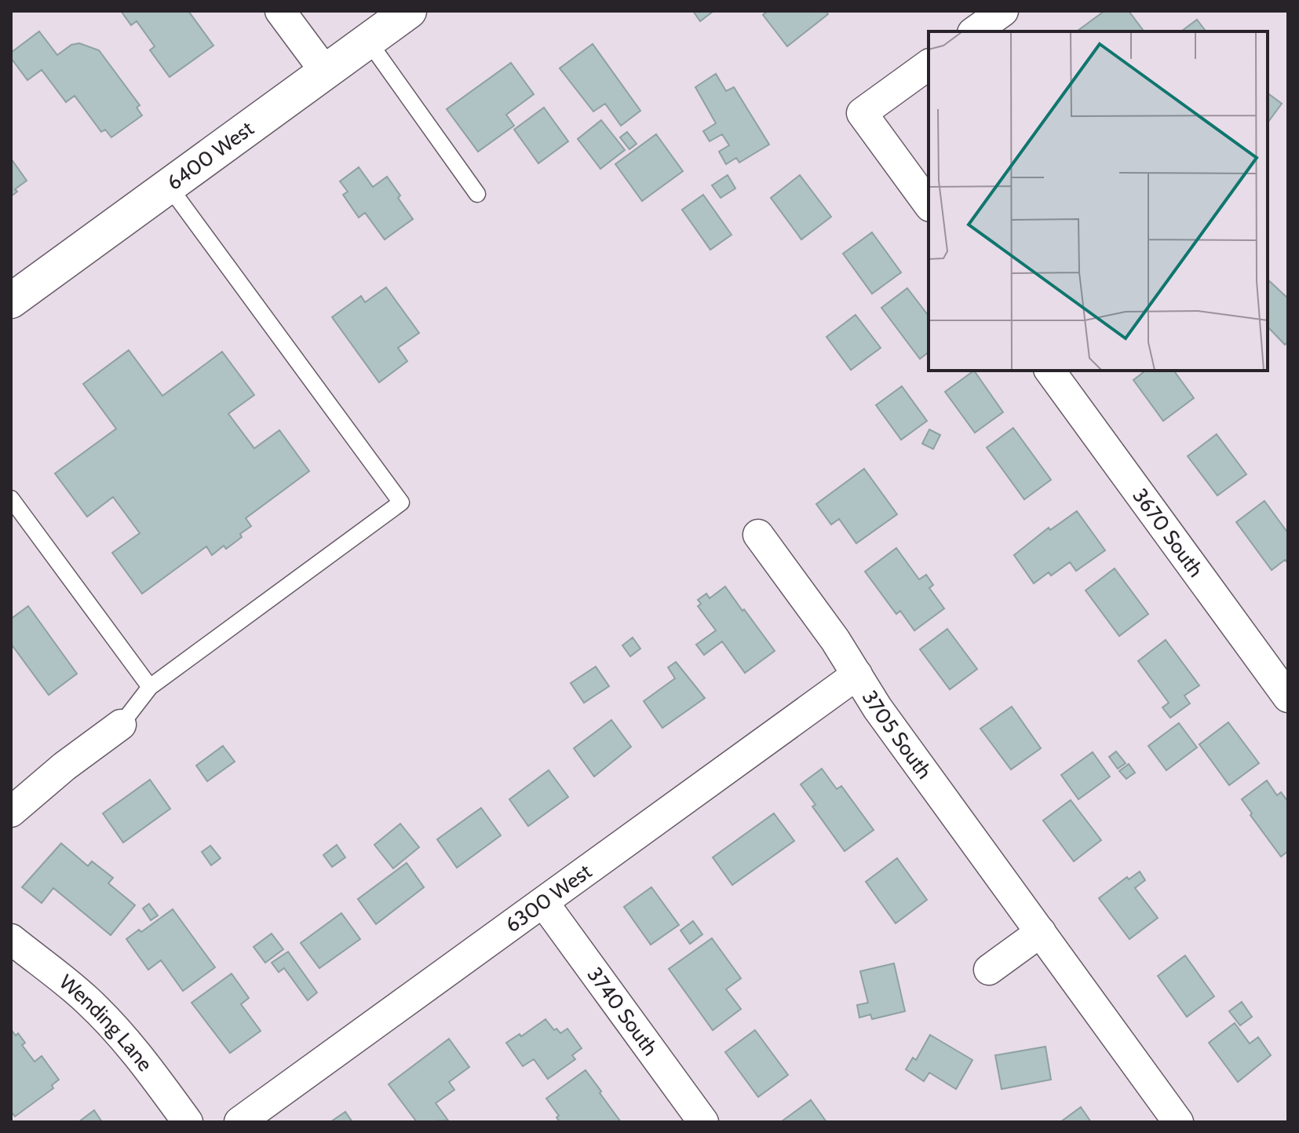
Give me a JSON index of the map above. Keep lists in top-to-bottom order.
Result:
{
  "streets": {
    "street": [
      "6400 West",
      "3670 South",
      "3705 South",
      "6300 West",
      "3740 South",
      "Wending Lane"
    ]
  },
  "crossings": [
    ["3705 South", "6300 West"],
    ["6300 West", "3740 South"]
  ]
}
